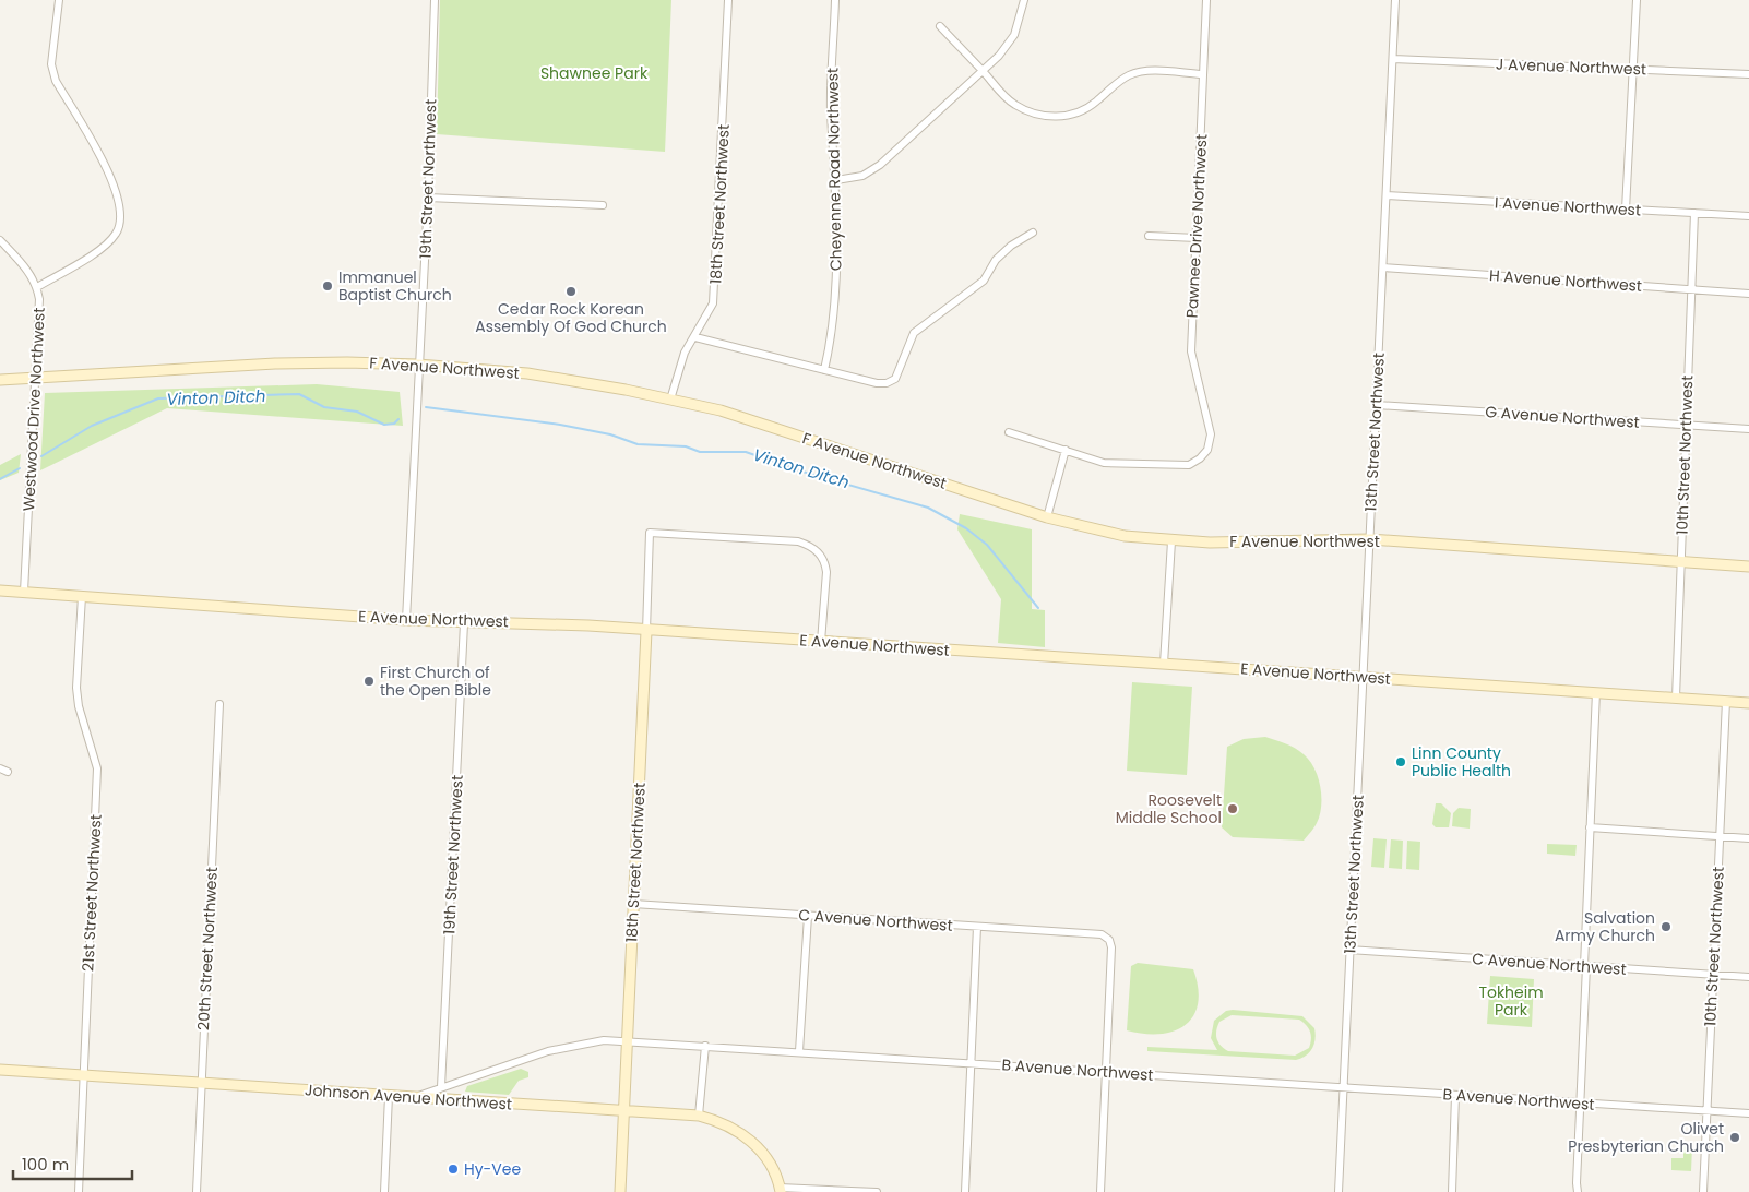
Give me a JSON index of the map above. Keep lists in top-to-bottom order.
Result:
{
  "streets": {
    "street": [
      "J Avenue Northwest",
      "Cheyenne Road Northwest",
      "19th Street Northwest",
      "18th Street Northwest",
      "I Avenue Northwest",
      "Pawnee Drive Northwest",
      "H Avenue Northwest",
      "F Avenue Northwest",
      "Westwood Drive Northwest",
      "G Avenue Northwest",
      "13th Street Northwest",
      "10th Street Northwest",
      "E Avenue Northwest",
      "21st Street Northwest",
      "C Avenue Northwest",
      "20th Street Northwest",
      "B Avenue Northwest",
      "Johnson Avenue Northwest"
    ]
  },
  "crossings": [
    ["J Avenue Northwest", "13th Street Northwest"],
    ["19th Street Northwest", "F Avenue Northwest"],
    ["19th Street Northwest", "E Avenue Northwest"],
    ["19th Street Northwest", "B Avenue Northwest"],
    ["18th Street Northwest", "F Avenue Northwest"],
    ["18th Street Northwest", "E Avenue Northwest"],
    ["18th Street Northwest", "C Avenue Northwest"],
    ["18th Street Northwest", "B Avenue Northwest"],
    ["18th Street Northwest", "Johnson Avenue Northwest"],
    ["I Avenue Northwest", "13th Street Northwest"],
    ["I Avenue Northwest", "10th Street Northwest"],
    ["H Avenue Northwest", "13th Street Northwest"],
    ["H Avenue Northwest", "10th Street Northwest"],
    ["F Avenue Northwest", "Westwood Drive Northwest"],
    ["F Avenue Northwest", "13th Street Northwest"],
    ["F Avenue Northwest", "10th Street Northwest"],
    ["Westwood Drive Northwest", "E Avenue Northwest"],
    ["G Avenue Northwest", "13th Street Northwest"],
    ["G Avenue Northwest", "10th Street Northwest"],
    ["13th Street Northwest", "E Avenue Northwest"],
    ["13th Street Northwest", "C Avenue Northwest"],
    ["13th Street Northwest", "B Avenue Northwest"],
    ["10th Street Northwest", "E Avenue Northwest"],
    ["10th Street Northwest", "C Avenue Northwest"],
    ["10th Street Northwest", "B Avenue Northwest"],
    ["E Avenue Northwest", "21st Street Northwest"],
    ["21st Street Northwest", "Johnson Avenue Northwest"],
    ["C Avenue Northwest", "B Avenue Northwest"],
    ["20th Street Northwest", "Johnson Avenue Northwest"],
    ["B Avenue Northwest", "Johnson Avenue Northwest"]
  ],
  "water": ["Vinton Ditch"],
  "parks": ["Shawnee Park", "Tokheim Park"],
  "places": [
    "Immanuel Baptist Church",
    "Cedar Rock Korean Assembly Of God Church",
    "First Church of the Open Bible",
    "Linn County Public Health",
    "Roosevelt Middle School",
    "Salvation Army Church",
    "Olivet Presbyterian Church",
    "Hy-Vee"
  ],
  "scale_bar": "100 m"
}
